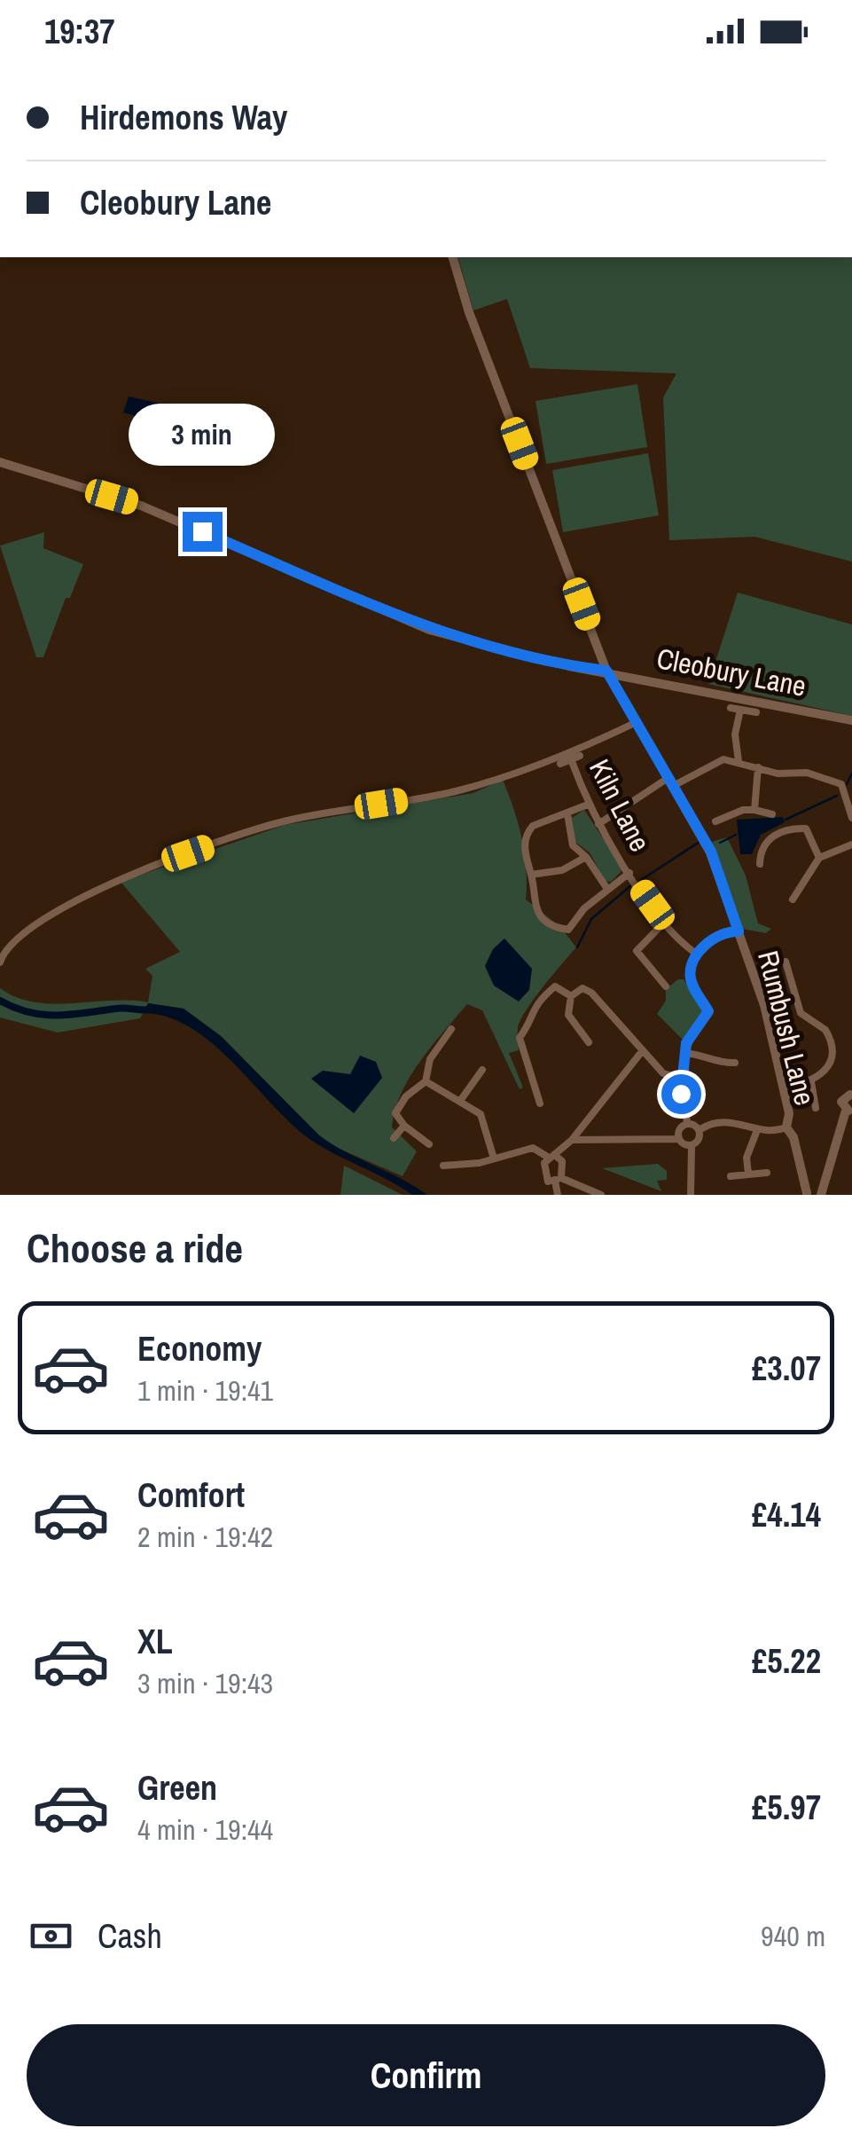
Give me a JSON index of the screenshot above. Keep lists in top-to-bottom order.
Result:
{
  "streets": {
    "street": ["Cleobury Lane", "Kiln Lane", "Rumbush Lane"]
  },
  "crossings": [
    ["Cleobury Lane", "Rumbush Lane"]
  ],
  "page": {
    "status": "19:37",
    "banner": ["Hirdemons Way", "Cleobury Lane"],
    "bubble": "3 min",
    "heading": "Choose a ride",
    "list": [
      {
        "name": "Economy",
        "note": "1 min · 19:41",
        "value": "£3.07"
      },
      {
        "name": "Comfort",
        "note": "2 min · 19:42",
        "value": "£4.14"
      },
      {
        "name": "XL",
        "note": "3 min · 19:43",
        "value": "£5.22"
      },
      {
        "name": "Green",
        "note": "4 min · 19:44",
        "value": "£5.97"
      }
    ],
    "pay": ["Cash", "940 m"],
    "buttons": "Confirm"
  }
}
